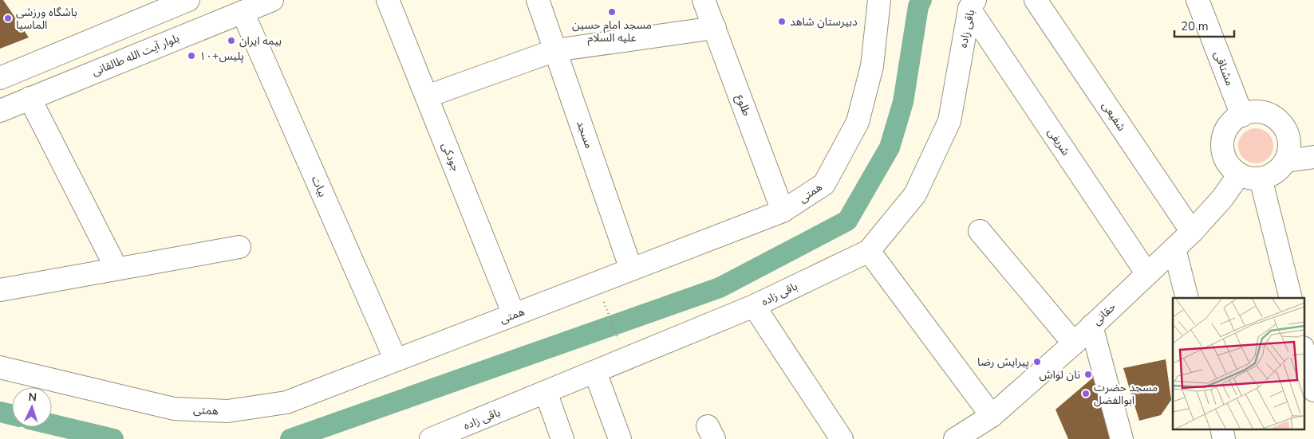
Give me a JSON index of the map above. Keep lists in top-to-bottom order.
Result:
{
  "streets": {
    "street": [
      "باقی زاده",
      "بلوار آیت الله طالقانی",
      "مشتاقی",
      "طلوع",
      "شفیعی",
      "مسجد",
      "شریفی",
      "جودکی",
      "بیات",
      "همتی",
      "حقانی"
    ]
  },
  "crossings": [
    ["باقی زاده", "شریفی"],
    ["بلوار آیت الله طالقانی", "بیات"],
    ["مشتاقی", "حقانی"],
    ["طلوع", "همتی"],
    ["شفیعی", "حقانی"],
    ["مسجد", "همتی"],
    ["شریفی", "حقانی"],
    ["جودکی", "همتی"],
    ["بیات", "همتی"]
  ],
  "places": [
    "مسجد امام حسین علیه السلام",
    "باشگاه ورزشی الماسیا",
    "دبیرستان شاهد",
    "بیمه ایران",
    "پلیس+۱۰",
    "پیرایش رضا",
    "نان لواش",
    "مسجد حضرت ابوالفضل"
  ],
  "scale_bar": "20 m",
  "north": "top"
}
